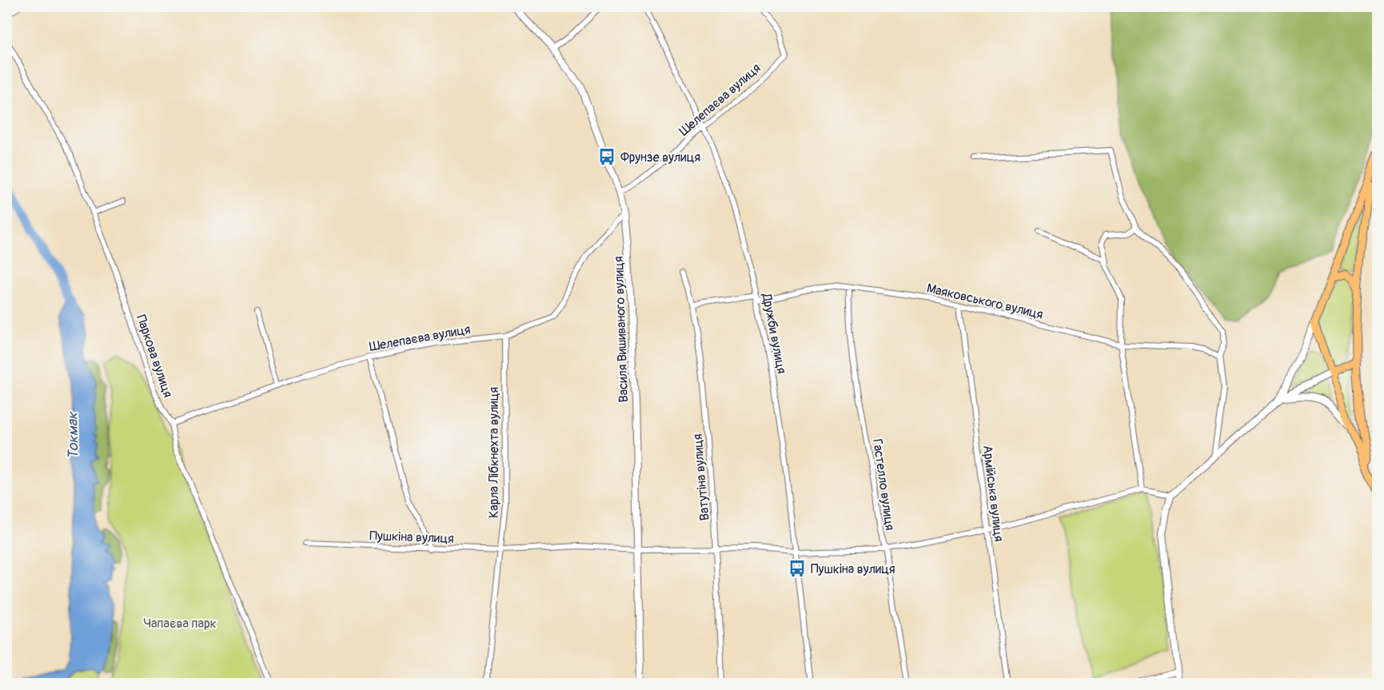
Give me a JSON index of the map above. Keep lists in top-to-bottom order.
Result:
{
  "streets": {
    "street": [
      "Шелепаєва вулиця",
      "Маяковського вулиця",
      "Василя Вишиваного вулиця",
      "Дружби вулиця",
      "Паркова вулиця",
      "Карла Лібкнехта вулиця",
      "Ватутіна вулиця",
      "Гастелло вулиця",
      "Армійська вулиця",
      "Пушкіна вулиця"
    ]
  },
  "crossings": [
    ["Шелепаєва вулиця", "Василя Вишиваного вулиця"],
    ["Шелепаєва вулиця", "Дружби вулиця"],
    ["Шелепаєва вулиця", "Паркова вулиця"],
    ["Шелепаєва вулиця", "Карла Лібкнехта вулиця"],
    ["Маяковського вулиця", "Дружби вулиця"],
    ["Маяковського вулиця", "Ватутіна вулиця"],
    ["Маяковського вулиця", "Гастелло вулиця"],
    ["Маяковського вулиця", "Армійська вулиця"],
    ["Василя Вишиваного вулиця", "Пушкіна вулиця"],
    ["Дружби вулиця", "Пушкіна вулиця"],
    ["Карла Лібкнехта вулиця", "Пушкіна вулиця"],
    ["Ватутіна вулиця", "Пушкіна вулиця"],
    ["Гастелло вулиця", "Пушкіна вулиця"],
    ["Армійська вулиця", "Пушкіна вулиця"]
  ],
  "water": ["Токмак"],
  "parks": ["Чапаєва парк"],
  "places": {
    "bus stop": ["Фрунзе вулиця", "Пушкіна вулиця"]
  }
}
